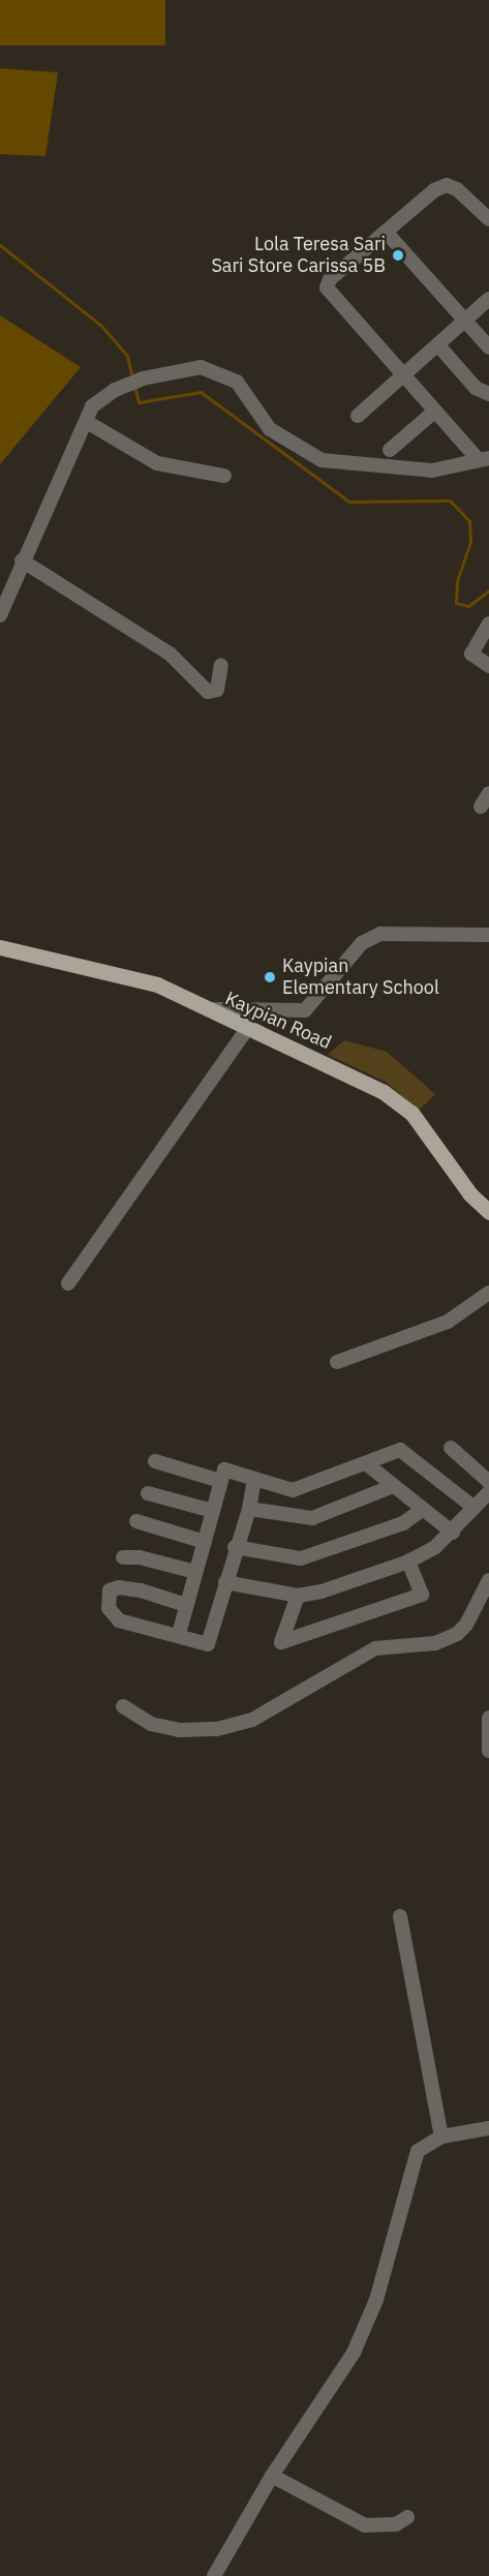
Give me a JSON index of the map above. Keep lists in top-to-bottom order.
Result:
{
  "streets": {
    "main road": ["Kaypian Road"]
  },
  "places": ["Lola Teresa Sari Sari Store Carissa 5B", "Kaypian Elementary School"]
}
